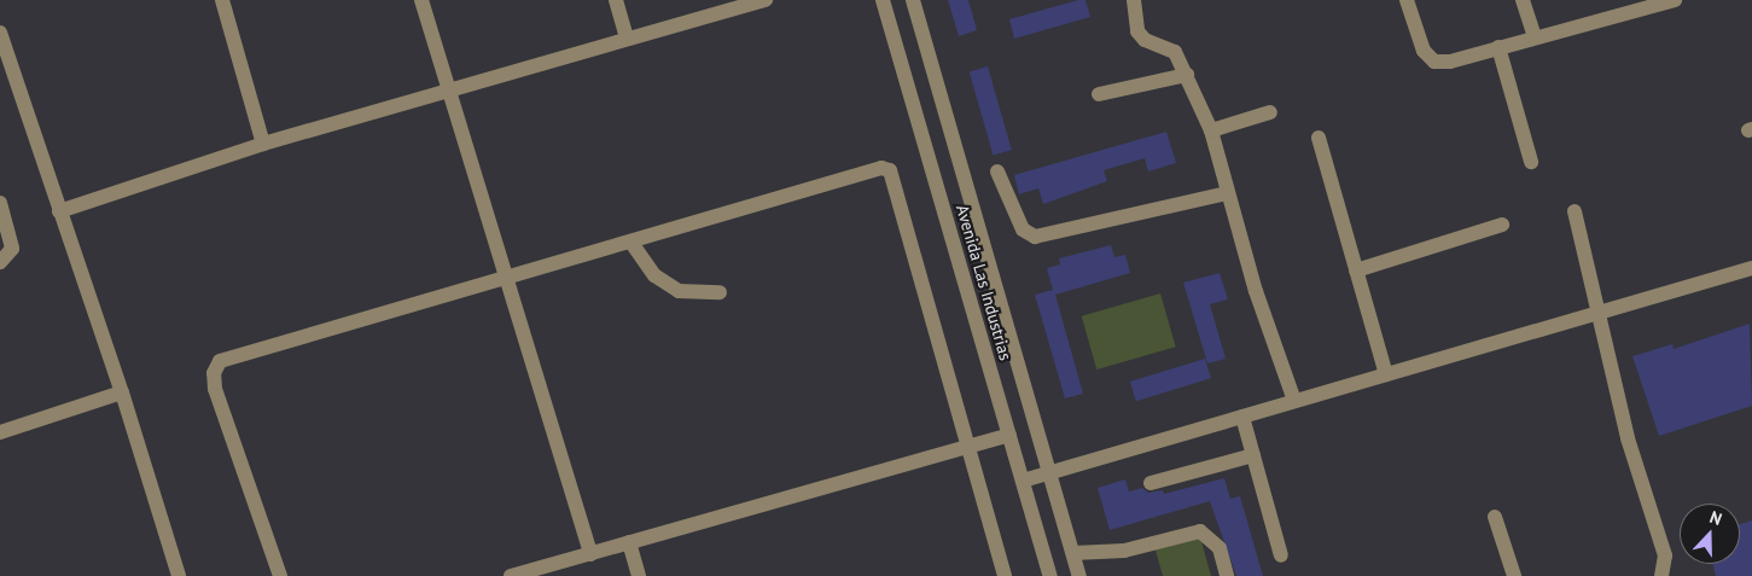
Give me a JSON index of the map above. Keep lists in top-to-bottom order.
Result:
{
  "streets": {
    "street": ["Avenida Las Industrias"]
  },
  "north": "top"
}
